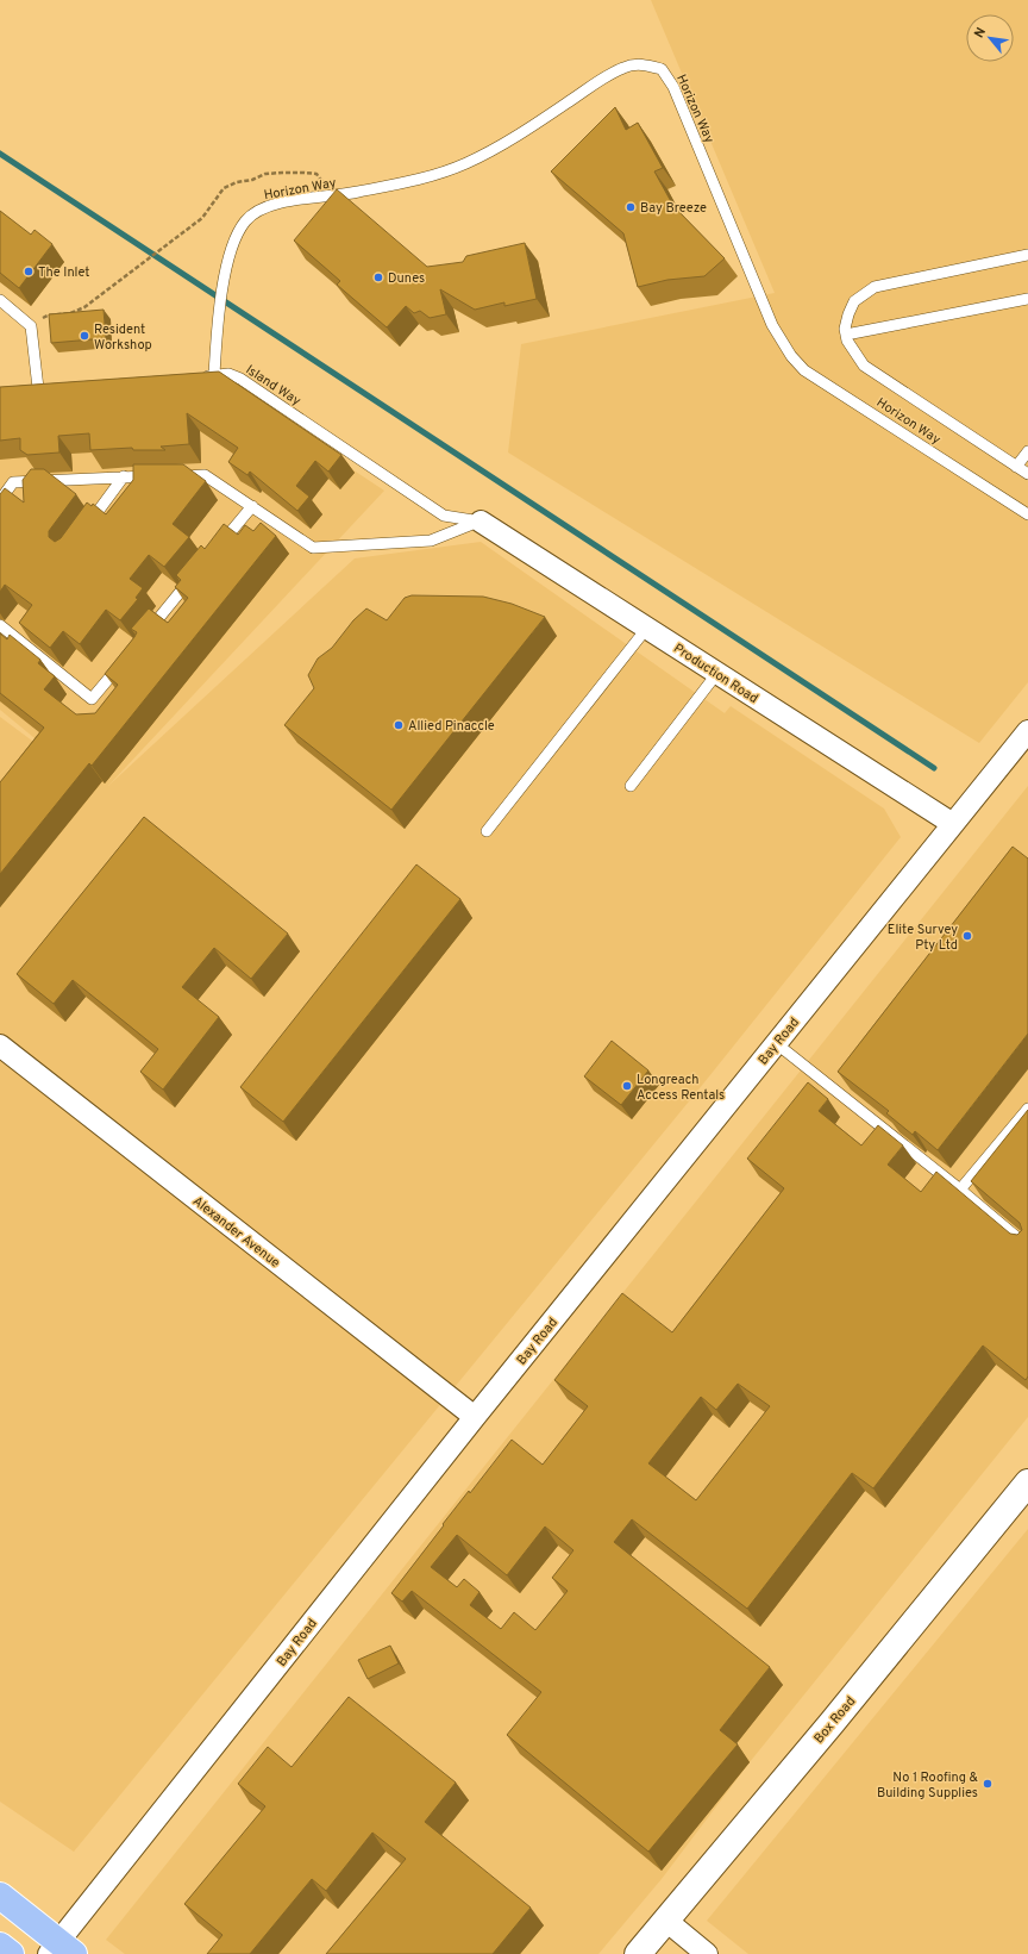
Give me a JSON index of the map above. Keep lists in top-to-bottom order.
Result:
{
  "streets": {
    "street": [
      "Production Road",
      "Bay Road",
      "Alexander Avenue",
      "Box Road"
    ],
    "lane": ["Horizon Way", "Island Way"]
  },
  "crossings": [
    ["Horizon Way", "Island Way"],
    ["Island Way", "Production Road"],
    ["Production Road", "Bay Road"],
    ["Bay Road", "Alexander Avenue"]
  ],
  "places": [
    "Bay Breeze",
    "The Inlet",
    "Dunes",
    "Resident Workshop",
    "Allied Pinaccle",
    "Elite Survey Pty Ltd",
    "Longreach Access Rentals",
    "No 1 Roofing & Building Supplies"
  ],
  "north": "top left"
}
